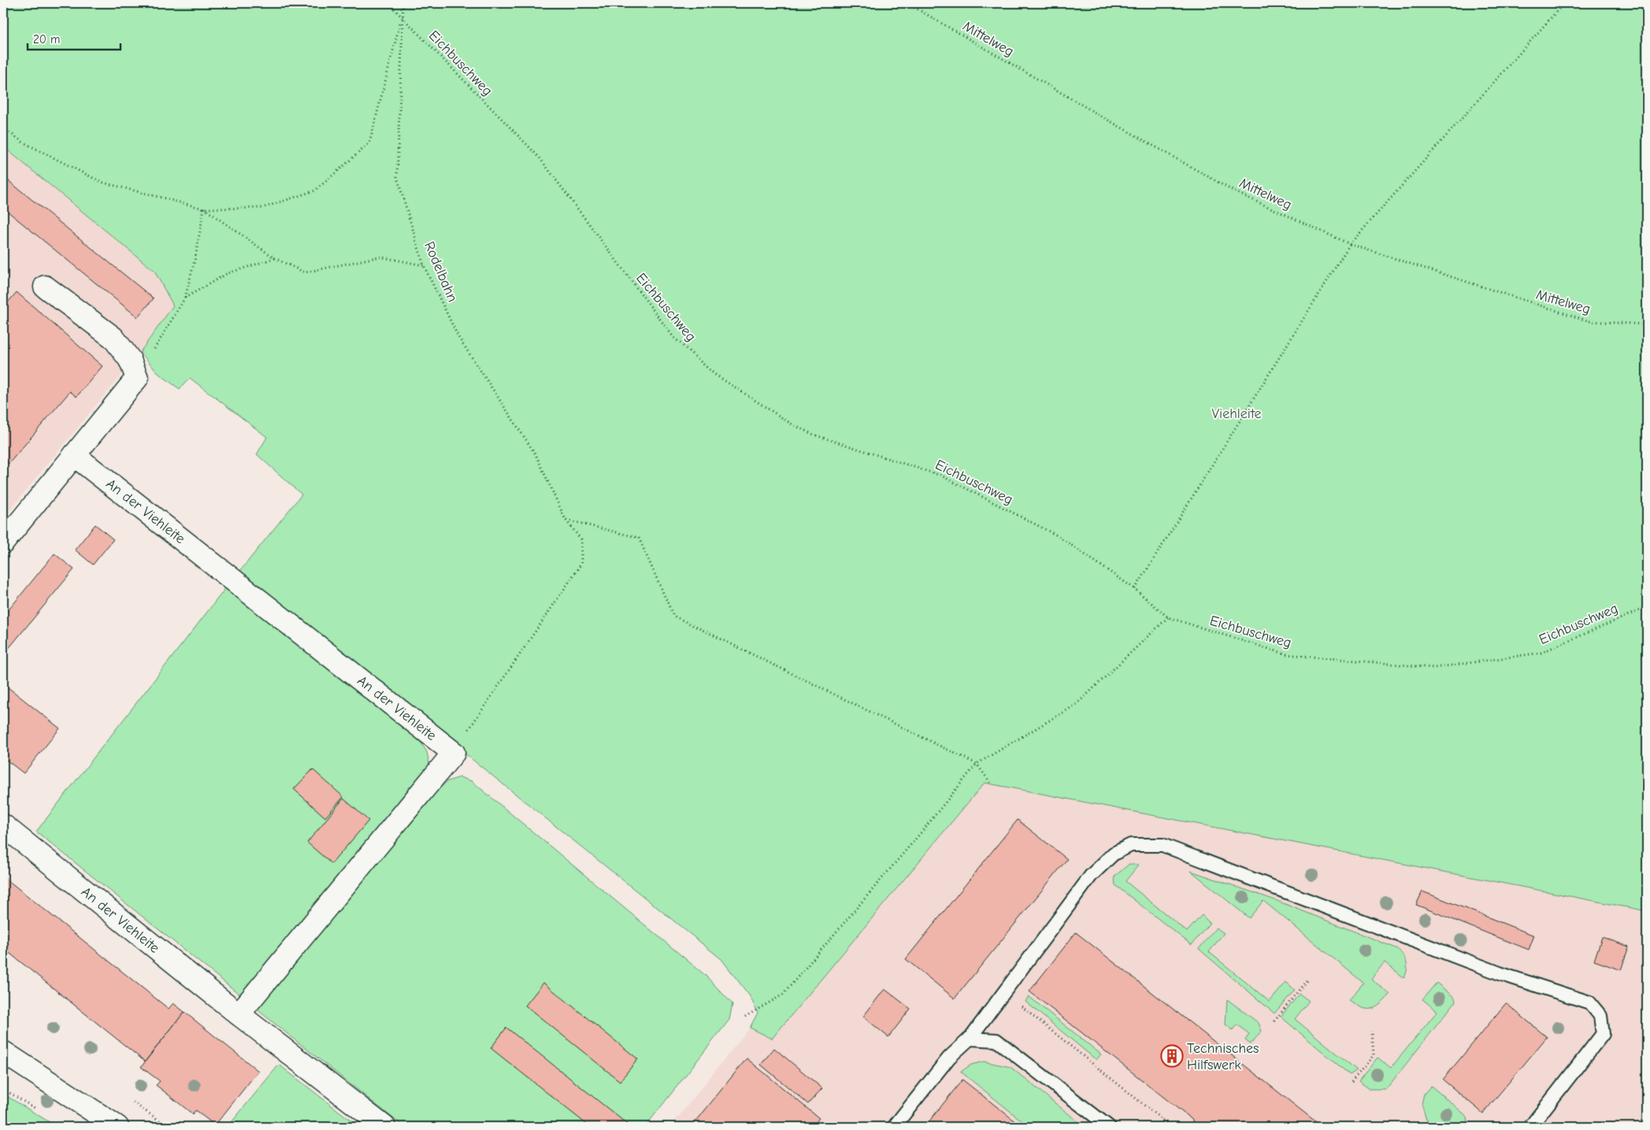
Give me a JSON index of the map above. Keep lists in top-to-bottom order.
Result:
{
  "streets": {
    "street": ["An der Viehleite"],
    "path": ["Mittelweg", "Eichbuschweg", "Rodelbahn"]
  },
  "crossings": [
    ["Eichbuschweg", "Rodelbahn"],
    ["Rodelbahn", "An der Viehleite"]
  ],
  "parks": ["Viehleite"],
  "places": {
    "building": ["Technisches Hilfswerk"]
  },
  "scale_bar": "20 m"
}
